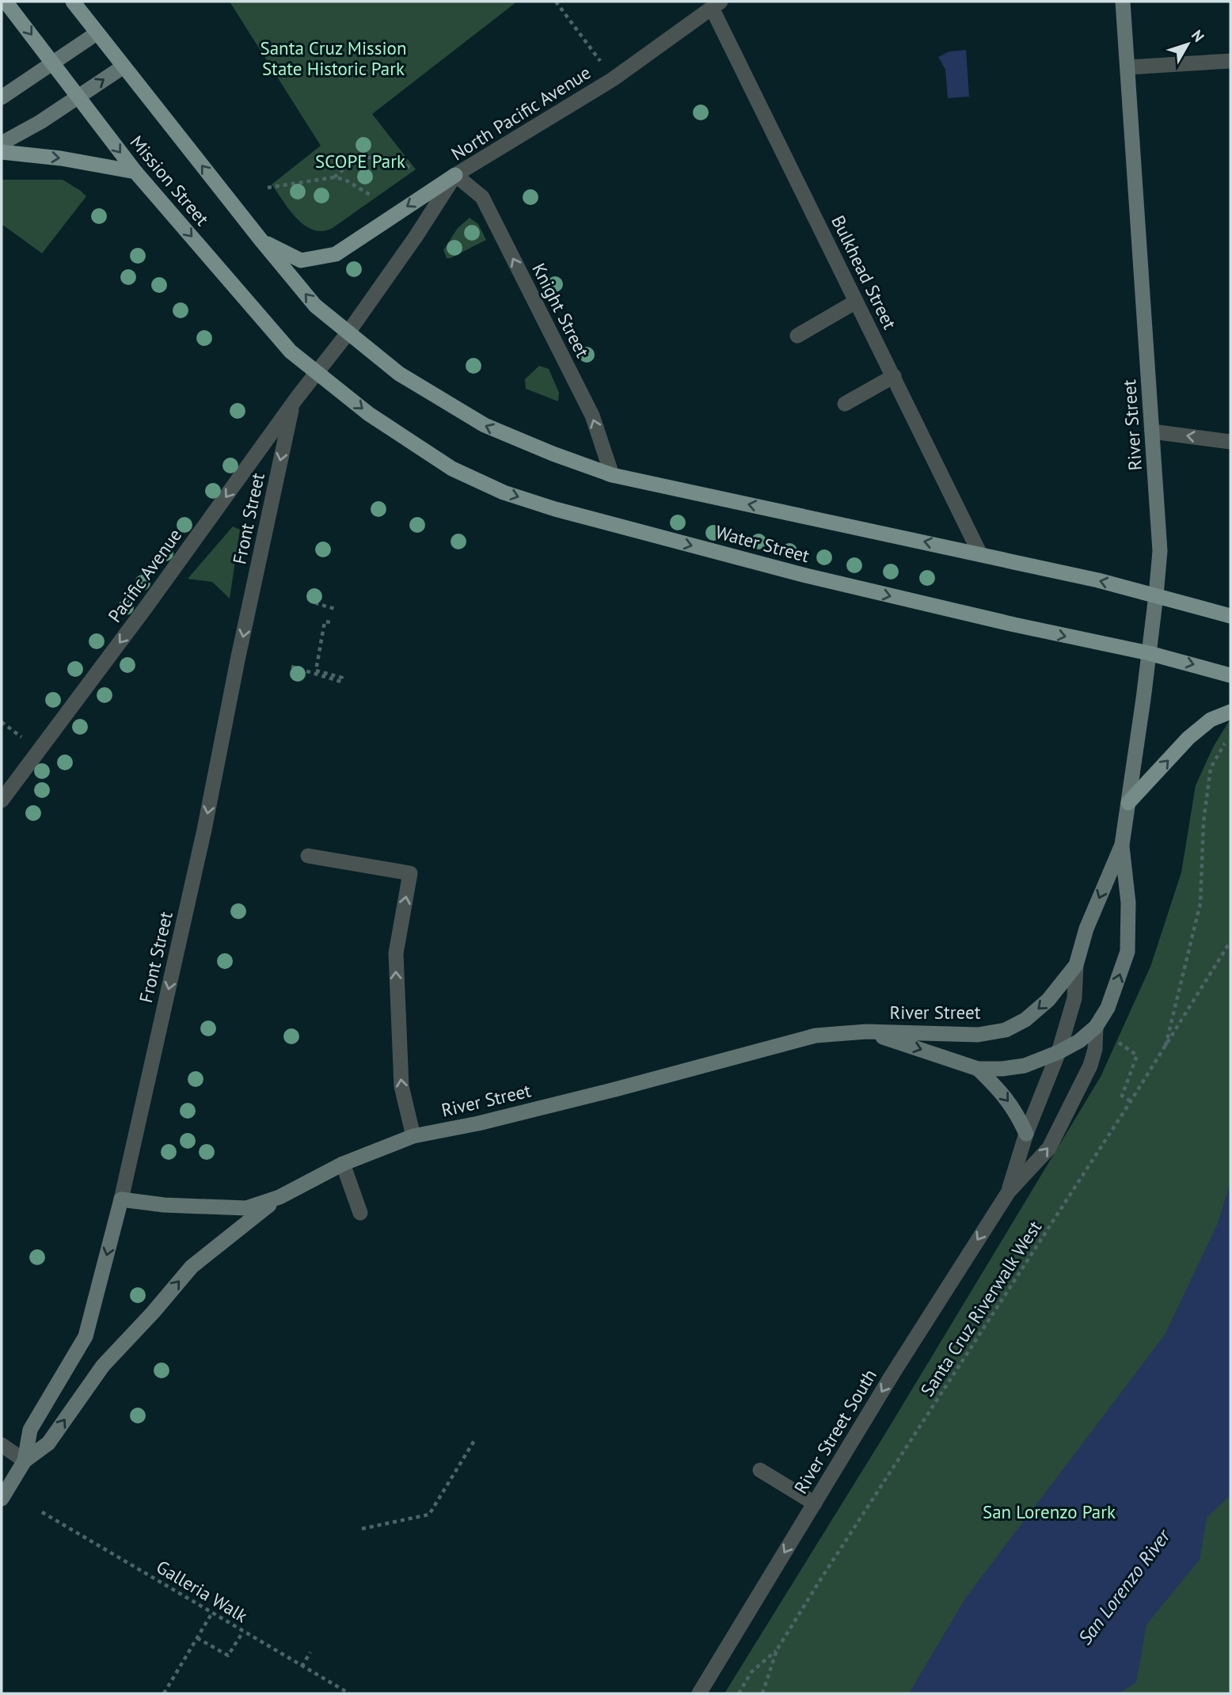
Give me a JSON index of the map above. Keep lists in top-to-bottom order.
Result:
{
  "streets": {
    "main road": [
      "Mission Street",
      "River Street",
      "Front Street",
      "Water Street"
    ],
    "street": [
      "North Pacific Avenue",
      "Bulkhead Street",
      "Knight Street",
      "Pacific Avenue",
      "River Street South"
    ],
    "path": ["Santa Cruz Riverwalk West", "Galleria Walk"]
  },
  "crossings": [
    ["North Pacific Avenue", "Mission Street"],
    ["North Pacific Avenue", "Bulkhead Street"],
    ["North Pacific Avenue", "Knight Street"],
    ["North Pacific Avenue", "Water Street"],
    ["North Pacific Avenue", "Pacific Avenue"],
    ["Mission Street", "Water Street"],
    ["Mission Street", "Pacific Avenue"],
    ["Bulkhead Street", "Water Street"],
    ["Knight Street", "Water Street"],
    ["River Street", "Front Street"],
    ["River Street", "Water Street"],
    ["River Street", "River Street South"],
    ["Front Street", "Pacific Avenue"],
    ["Water Street", "Pacific Avenue"]
  ],
  "one_way": ["Knight Street", "Front Street", "Pacific Avenue"],
  "water": ["San Lorenzo River"],
  "parks": ["Santa Cruz Mission State Historic Park", "SCOPE Park", "San Lorenzo Park"],
  "north": "top right"
}
